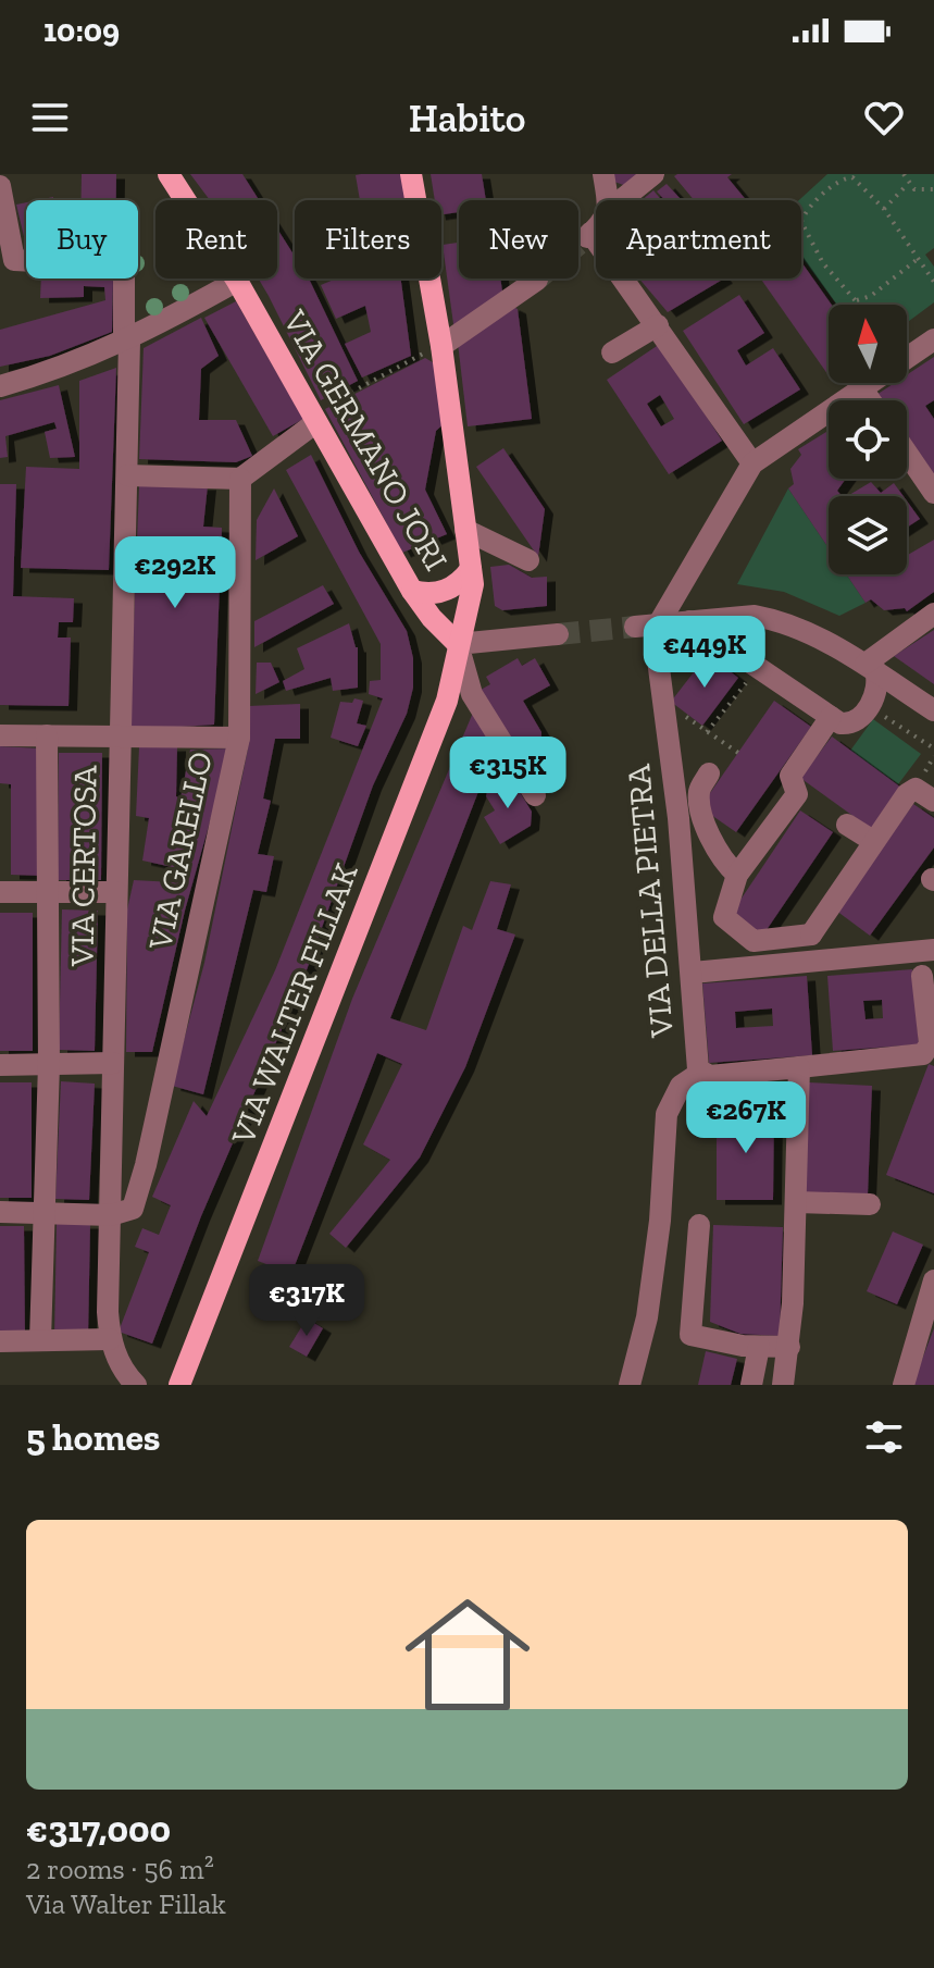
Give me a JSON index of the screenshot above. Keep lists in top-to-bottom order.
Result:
{
  "streets": {
    "main road": ["VIA GERMANO JORI", "VIA WALTER FILLAK"],
    "street": ["VIA GARELLO", "VIA CERTOSA", "VIA DELLA PIETRA"]
  },
  "crossings": [
    ["VIA GERMANO JORI", "VIA WALTER FILLAK"],
    ["VIA GARELLO", "VIA CERTOSA"]
  ],
  "north": "top",
  "page": {
    "status": "10:09",
    "header": "Habito",
    "chip": [
      "Buy",
      "Rent",
      "Filters",
      "New",
      "Apartment"
    ],
    "price": [
      "€292K",
      "€449K",
      "€315K",
      "€267K",
      "€317K"
    ],
    "heading": "5 homes",
    "list": [
      {
        "name": "€317,000",
        "note": "2 rooms · 56 m² · Via Walter Fillak"
      }
    ]
  }
}
